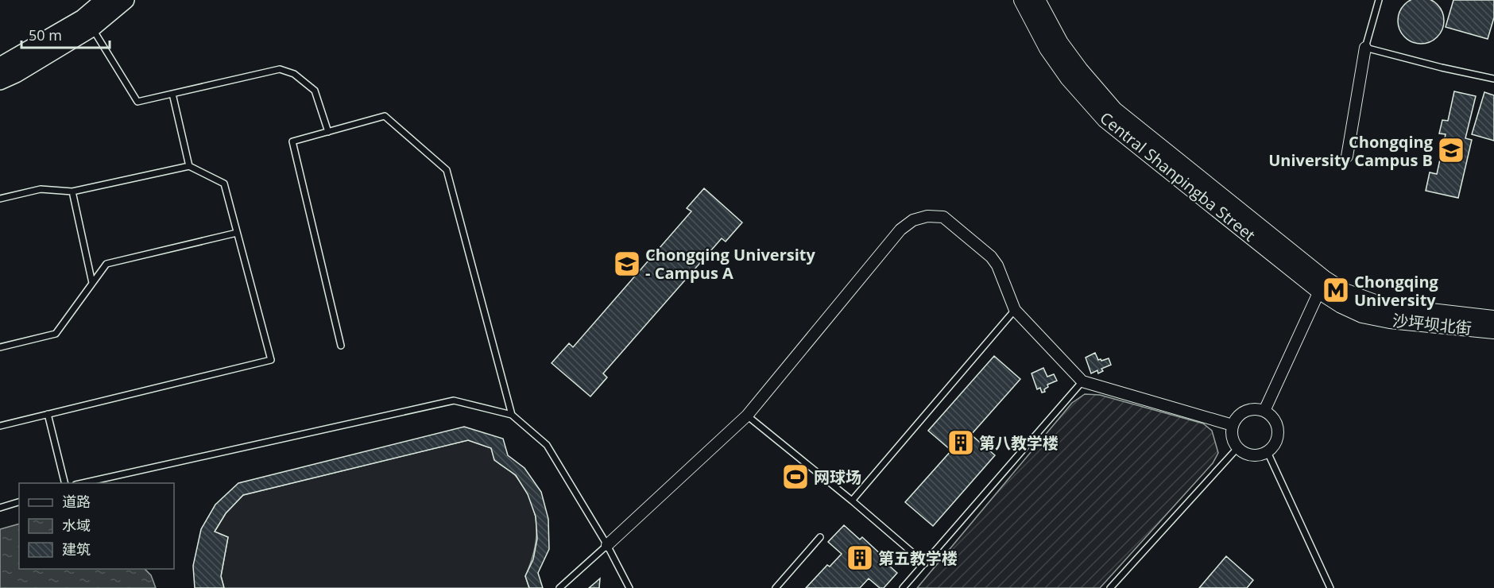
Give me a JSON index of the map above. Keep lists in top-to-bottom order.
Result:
{
  "streets": {
    "main road": ["Central Shanpingba Street", "沙坪坝北街"]
  },
  "crossings": [
    ["Central Shanpingba Street", "沙坪坝北街"]
  ],
  "places": {
    "school or university": ["Chongqing University Campus B", "Chongqing University - Campus A"],
    "metro station": ["Chongqing University"],
    "building": ["第八教学楼", "第五教学楼"],
    "sports": ["网球场"]
  },
  "legend": ["道路", "水域", "建筑"],
  "scale_bar": "50 m"
}
